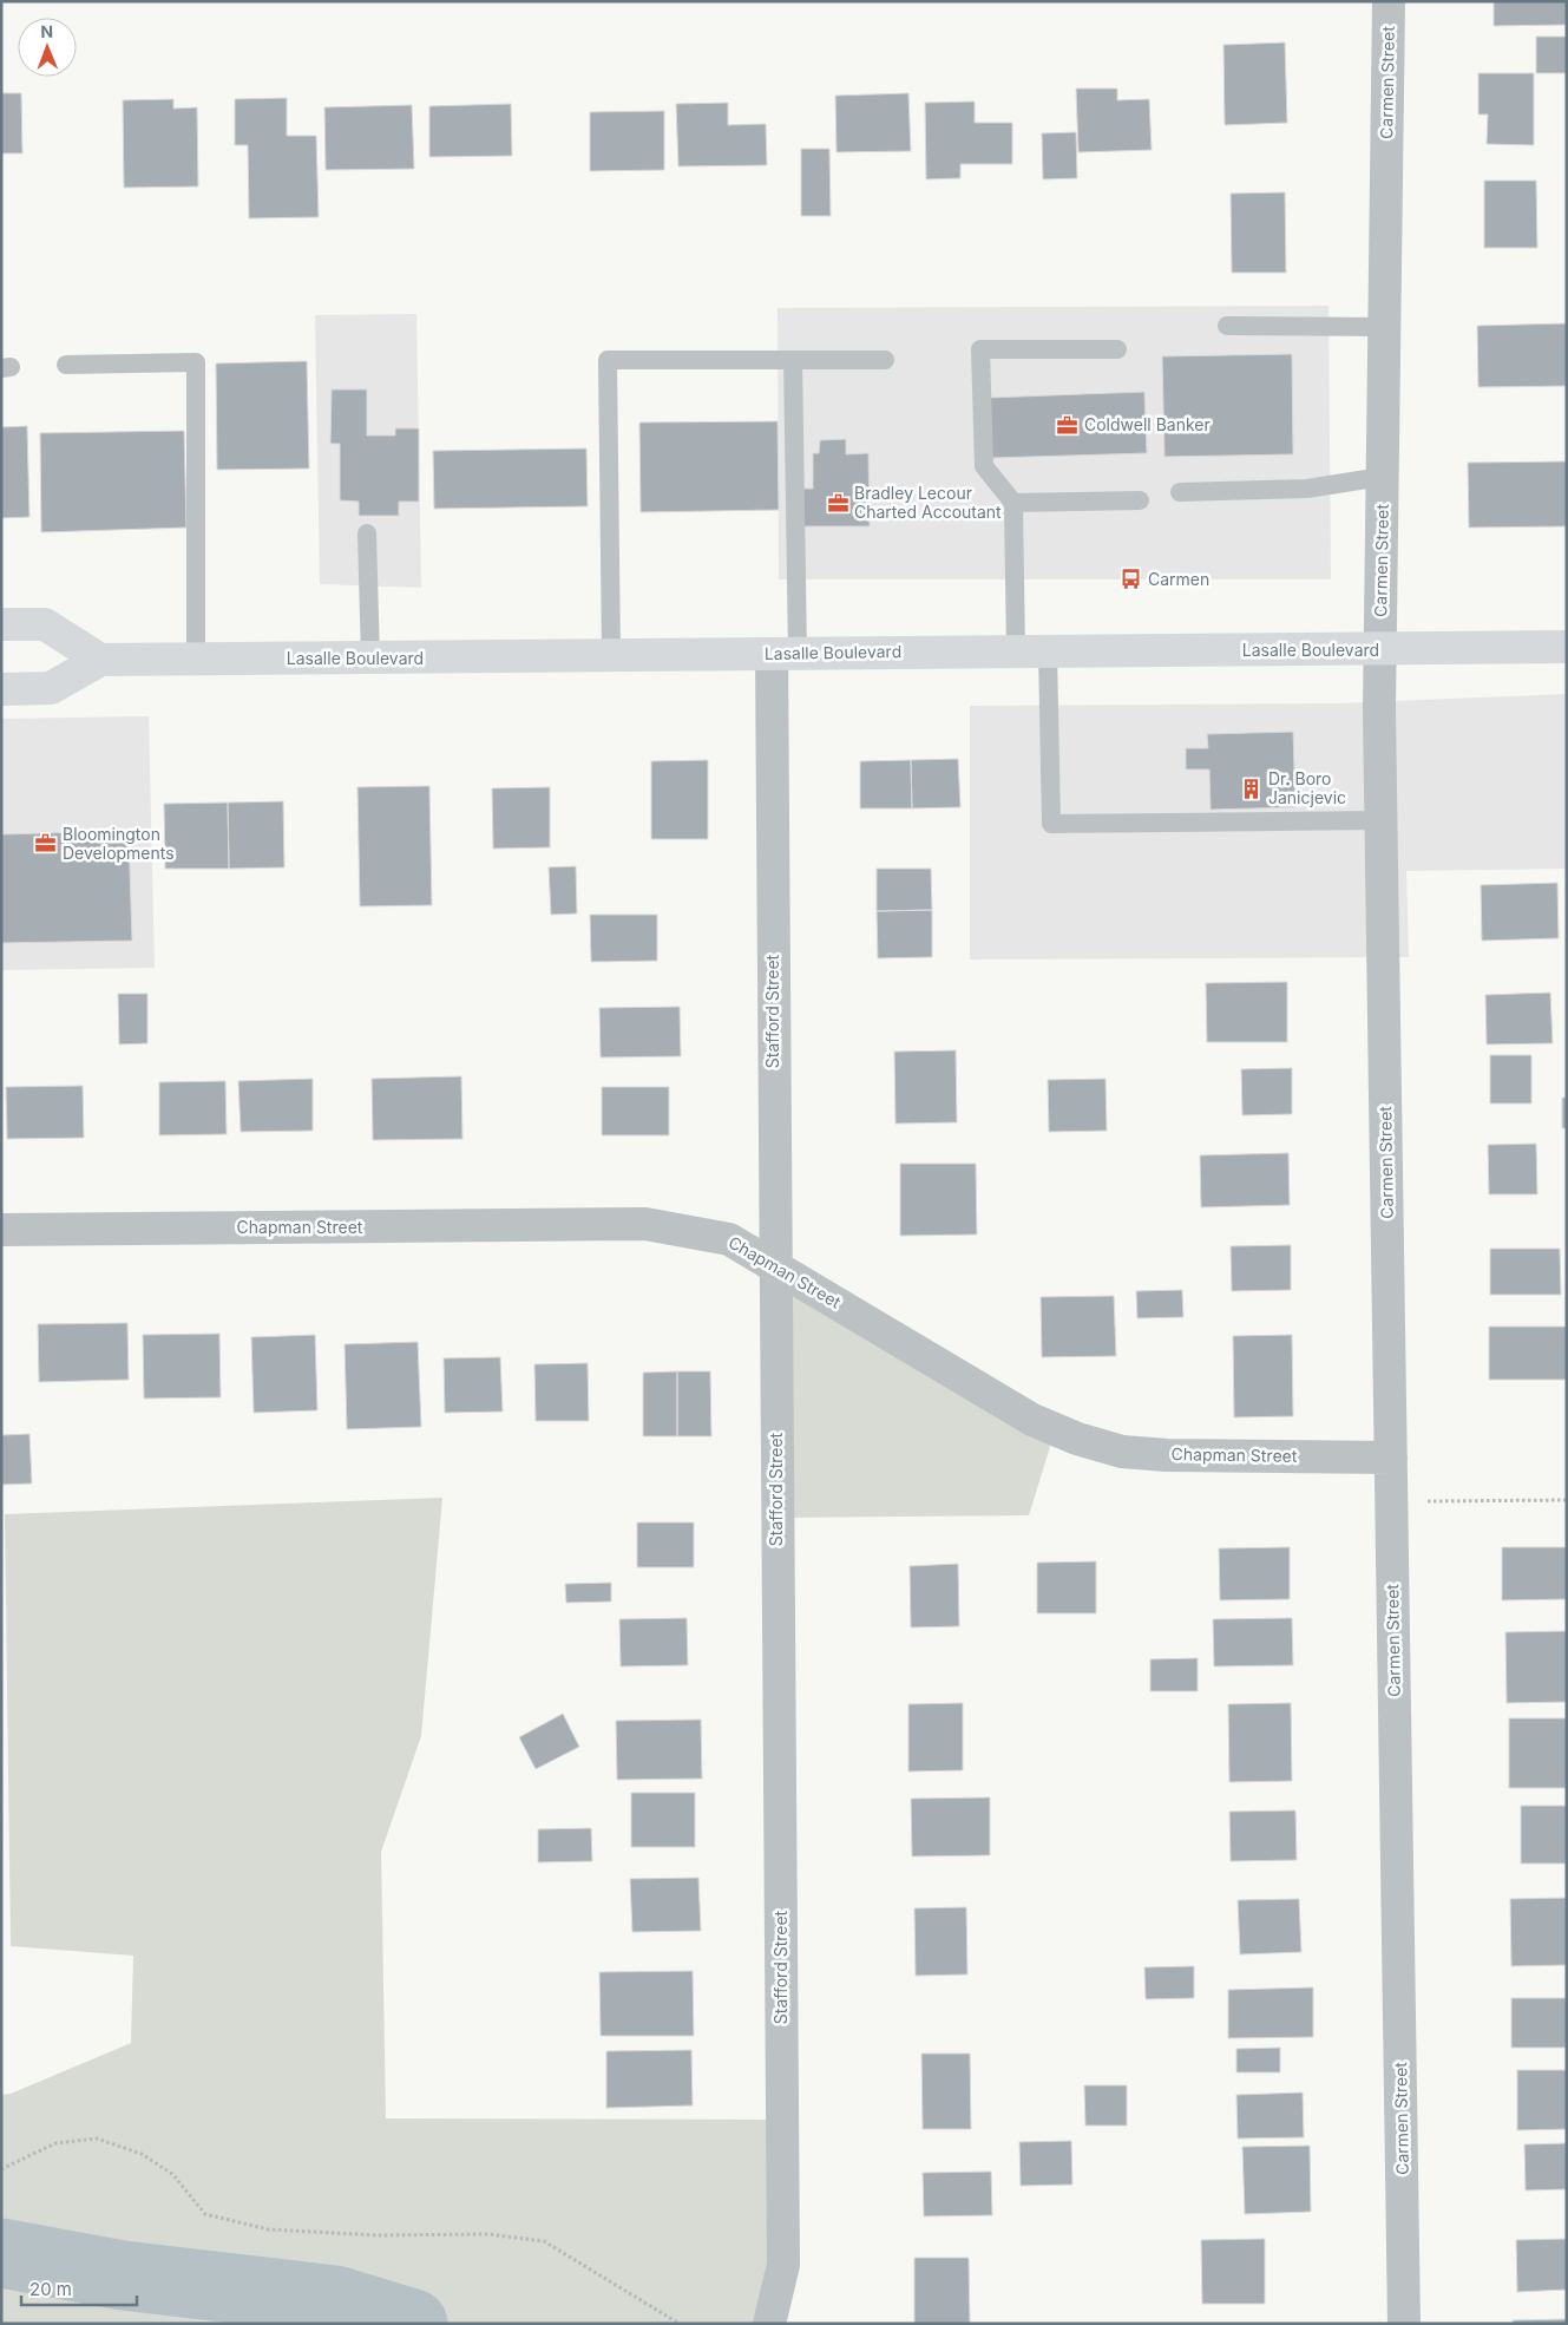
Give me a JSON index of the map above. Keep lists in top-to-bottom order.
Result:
{
  "streets": {
    "main road": ["Lasalle Boulevard"],
    "street": ["Carmen Street", "Stafford Street", "Chapman Street"]
  },
  "crossings": [
    ["Carmen Street", "Lasalle Boulevard"],
    ["Carmen Street", "Chapman Street"],
    ["Lasalle Boulevard", "Stafford Street"],
    ["Stafford Street", "Chapman Street"]
  ],
  "places": {
    "office": ["Coldwell Banker", "Bradley Lecour Charted Accoutant", "Bloomington Developments"],
    "bus stop": ["Carmen"],
    "building": ["Dr. Boro Janicjevic"]
  },
  "scale_bar": "20 m",
  "north": "top"
}
